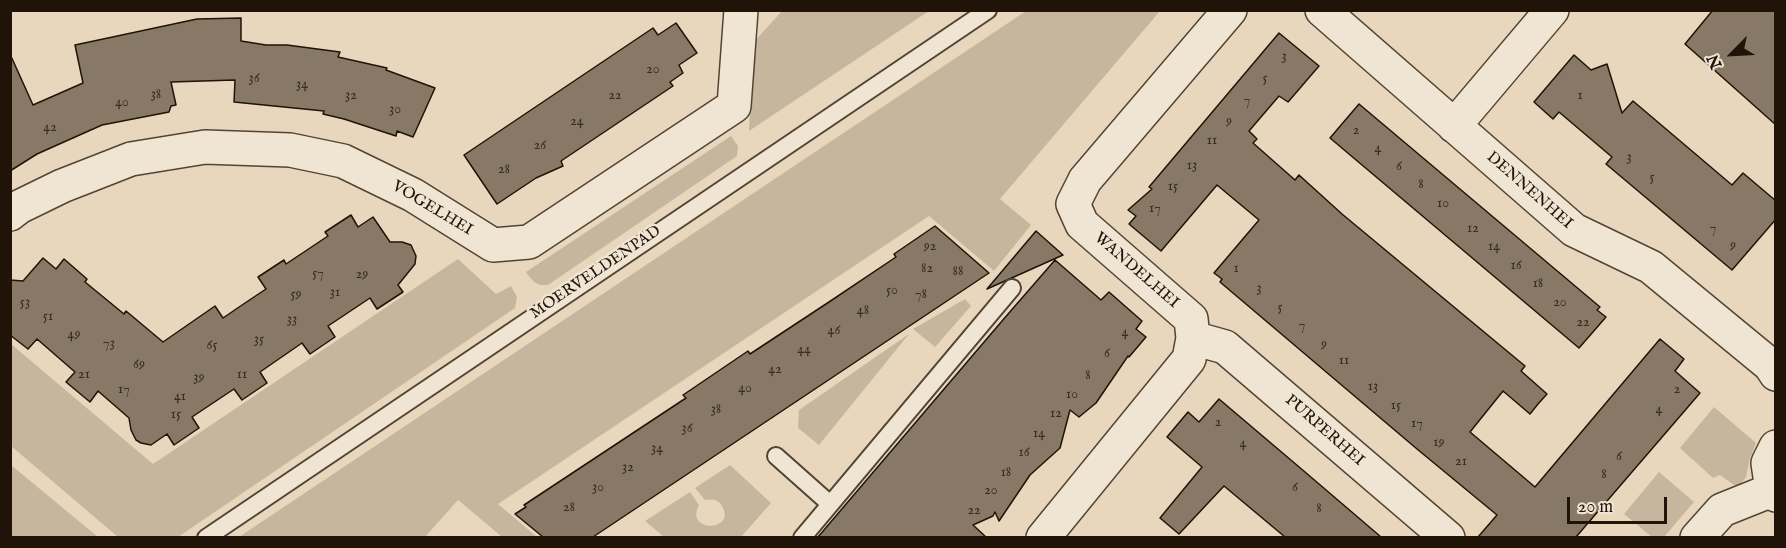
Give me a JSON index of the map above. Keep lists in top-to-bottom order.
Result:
{
  "streets": {
    "street": [
      "DENNENHEI",
      "VOGELHEI",
      "WANDELHEI",
      "PURPERHEI"
    ],
    "lane": ["MOERVELDENPAD"]
  },
  "crossings": [
    ["WANDELHEI", "PURPERHEI"]
  ],
  "house_numbers": [
    "3",
    "20",
    "36",
    "5",
    "34",
    "38",
    "32",
    "22",
    "1",
    "7",
    "40",
    "30",
    "24",
    "9",
    "42",
    "2",
    "11",
    "26",
    "4",
    "3",
    "13",
    "6",
    "28",
    "5",
    "8",
    "15",
    "10",
    "17",
    "12",
    "7",
    "9",
    "92",
    "14",
    "16",
    "82",
    "1",
    "88",
    "57",
    "29",
    "18",
    "3",
    "50",
    "31",
    "59",
    "78",
    "53",
    "20",
    "5",
    "48",
    "51",
    "33",
    "22",
    "7",
    "46",
    "4",
    "49",
    "35",
    "73",
    "9",
    "65",
    "44",
    "6",
    "11",
    "69",
    "42",
    "21",
    "11",
    "8",
    "39",
    "13",
    "40",
    "17",
    "2",
    "10",
    "41",
    "15",
    "38",
    "4",
    "12",
    "15",
    "2",
    "17",
    "36",
    "14",
    "19",
    "4",
    "34",
    "16",
    "6",
    "21",
    "32",
    "18",
    "8",
    "30",
    "6",
    "20",
    "28",
    "8",
    "22"
  ],
  "scale_bar": "20 m",
  "north": "bottom left"
}
